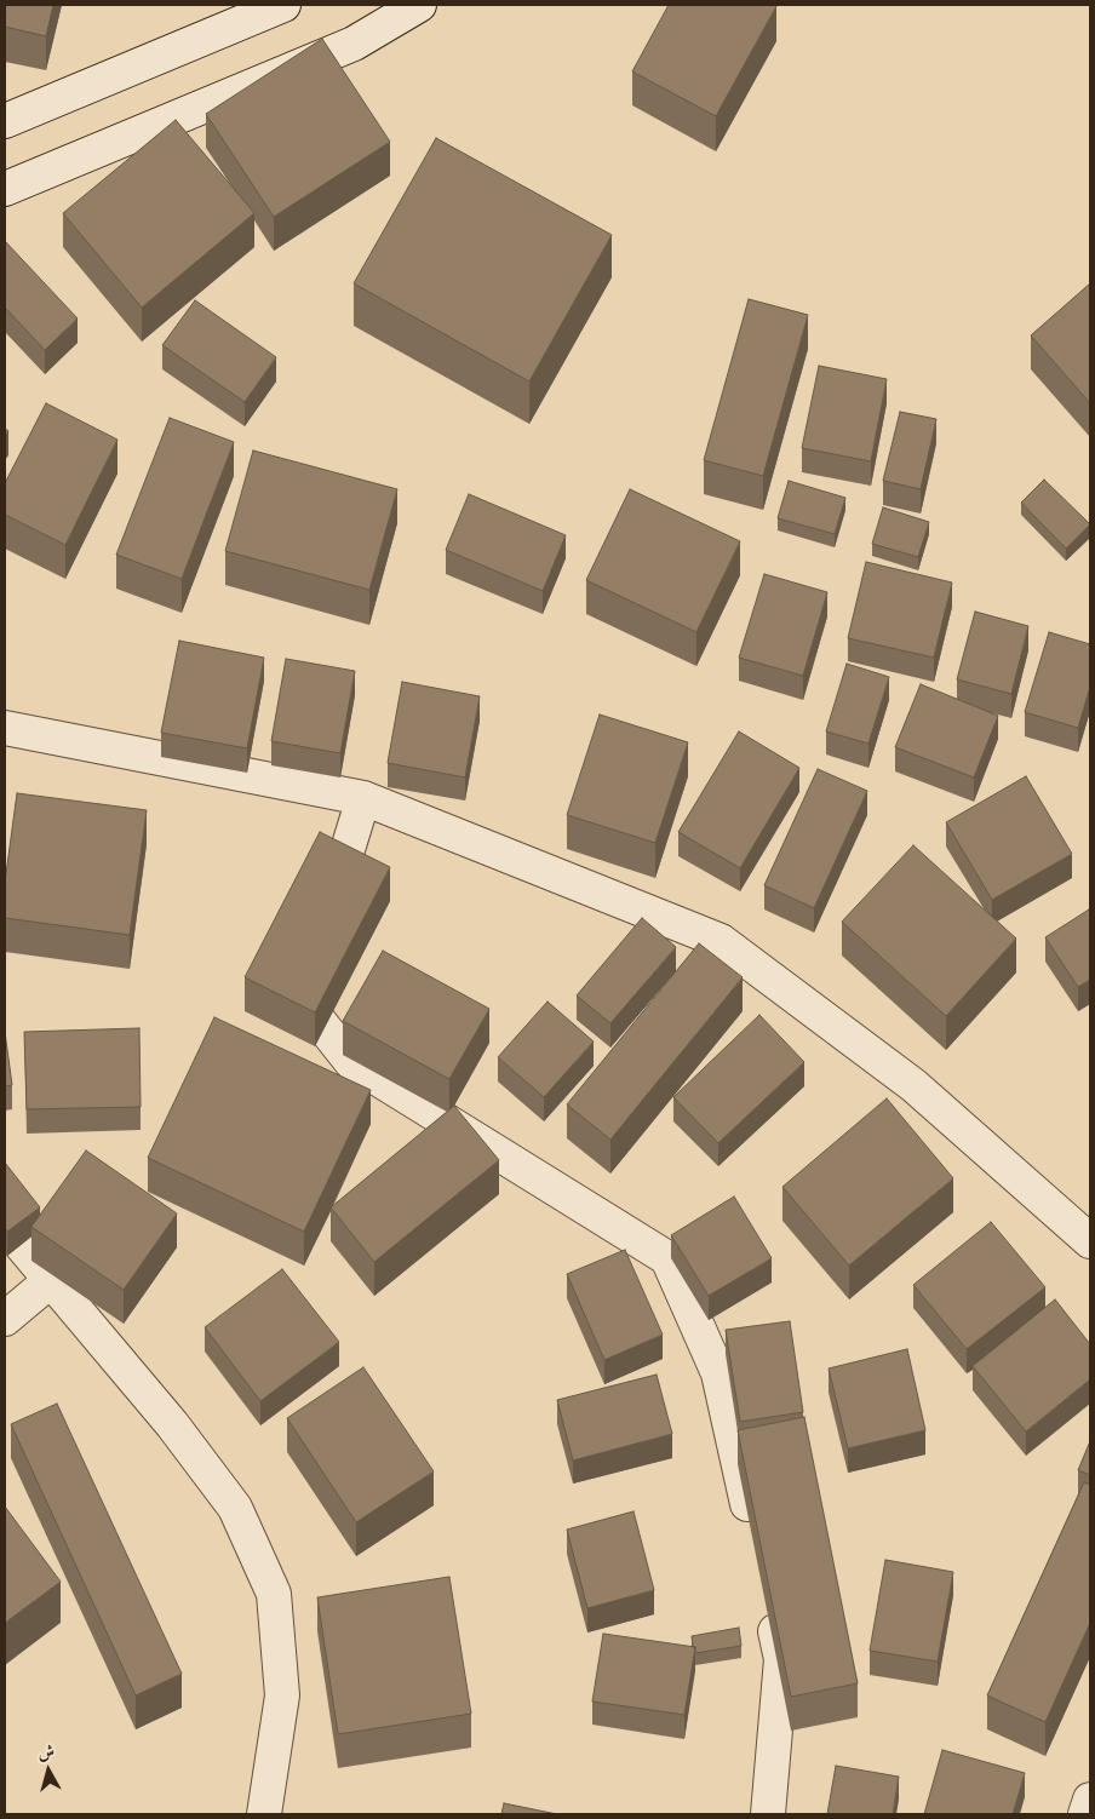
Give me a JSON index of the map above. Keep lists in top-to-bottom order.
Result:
{
  "north": "top"
}
